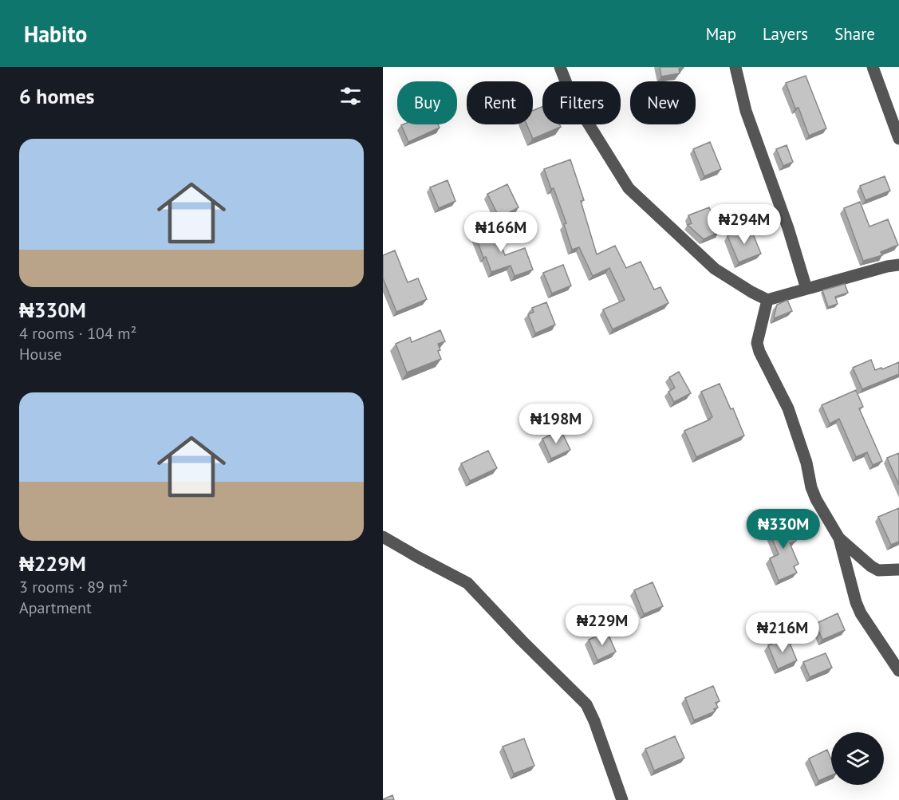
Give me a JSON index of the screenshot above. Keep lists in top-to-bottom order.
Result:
{
  "page": {
    "header": "Habito",
    "nav": ["Map", "Layers", "Share"],
    "heading": "6 homes",
    "chip": [
      "Buy",
      "Rent",
      "Filters",
      "New"
    ],
    "list": [
      {
        "name": "₦330M",
        "note": "4 rooms · 104 m² · House"
      },
      {
        "name": "₦229M",
        "note": "3 rooms · 89 m² · Apartment"
      }
    ],
    "price": [
      "₦294M",
      "₦166M",
      "₦198M",
      "₦330M",
      "₦229M",
      "₦216M"
    ]
  }
}
